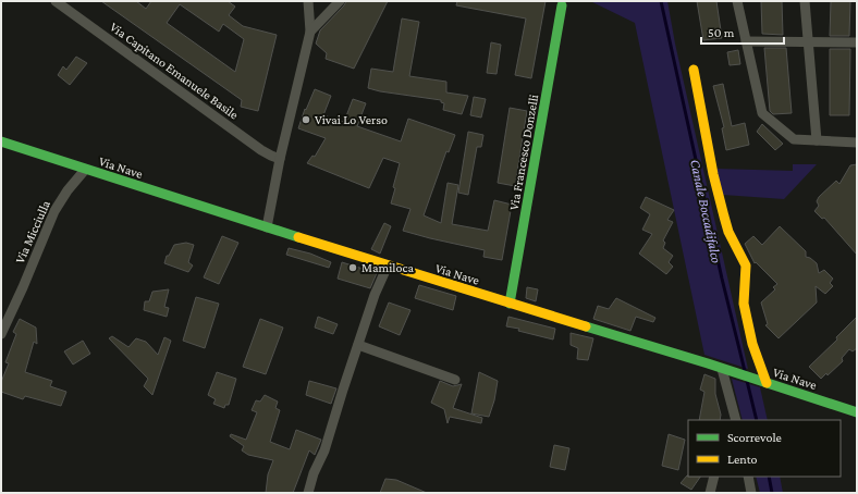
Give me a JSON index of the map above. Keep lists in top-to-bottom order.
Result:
{
  "streets": {
    "street": [
      "Via Capitano Emanuele Basile",
      "Via Francesco Donzelli",
      "Via Nave",
      "Via Micciulla"
    ]
  },
  "crossings": [
    ["Via Francesco Donzelli", "Via Nave"],
    ["Via Nave", "Via Micciulla"]
  ],
  "water": ["Canale Boccadifalco"],
  "places": ["Vivai Lo Verso", "Mamiloca"],
  "legend": ["Scorrevole", "Lento"],
  "scale_bar": "50 m"
}
